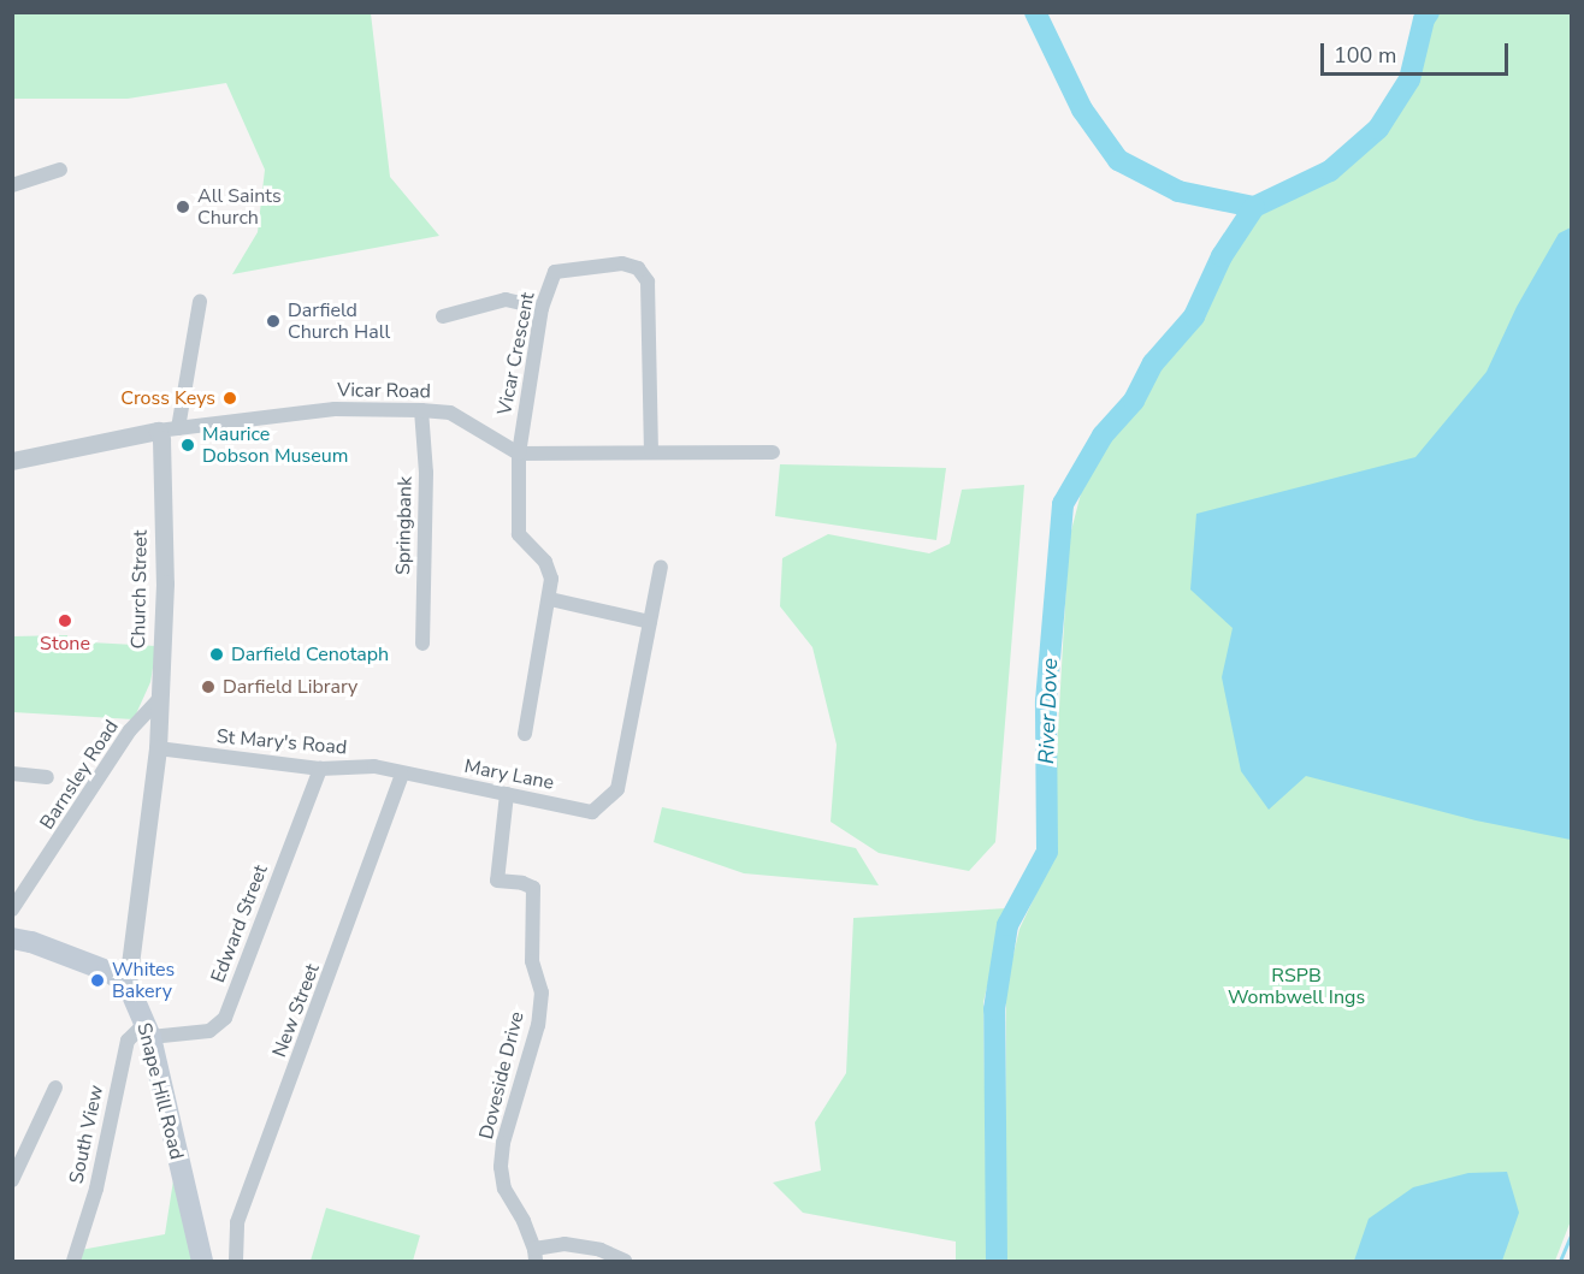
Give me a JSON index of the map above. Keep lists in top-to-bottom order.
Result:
{
  "streets": {
    "main road": ["Snape Hill Road"],
    "street": [
      "Vicar Crescent",
      "Vicar Road",
      "Springbank",
      "Church Street",
      "St Mary's Road",
      "Barnsley Road",
      "Mary Lane",
      "Edward Street",
      "New Street",
      "Doveside Drive",
      "South View"
    ]
  },
  "crossings": [
    ["Vicar Crescent", "Vicar Road"],
    ["Vicar Road", "Springbank"],
    ["Vicar Road", "Church Street"],
    ["Church Street", "St Mary's Road"],
    ["Church Street", "Barnsley Road"],
    ["St Mary's Road", "Mary Lane"],
    ["St Mary's Road", "Edward Street"],
    ["St Mary's Road", "New Street"],
    ["Mary Lane", "New Street"],
    ["Mary Lane", "Doveside Drive"],
    ["Edward Street", "Snape Hill Road"],
    ["Edward Street", "South View"],
    ["Snape Hill Road", "South View"]
  ],
  "water": ["River Dove"],
  "parks": ["RSPB Wombwell Ings"],
  "places": [
    "All Saints Church",
    "Darfield Church Hall",
    "Cross Keys",
    "Maurice Dobson Museum",
    "Stone",
    "Darfield Cenotaph",
    "Darfield Library",
    "Whites Bakery"
  ],
  "scale_bar": "100 m"
}
